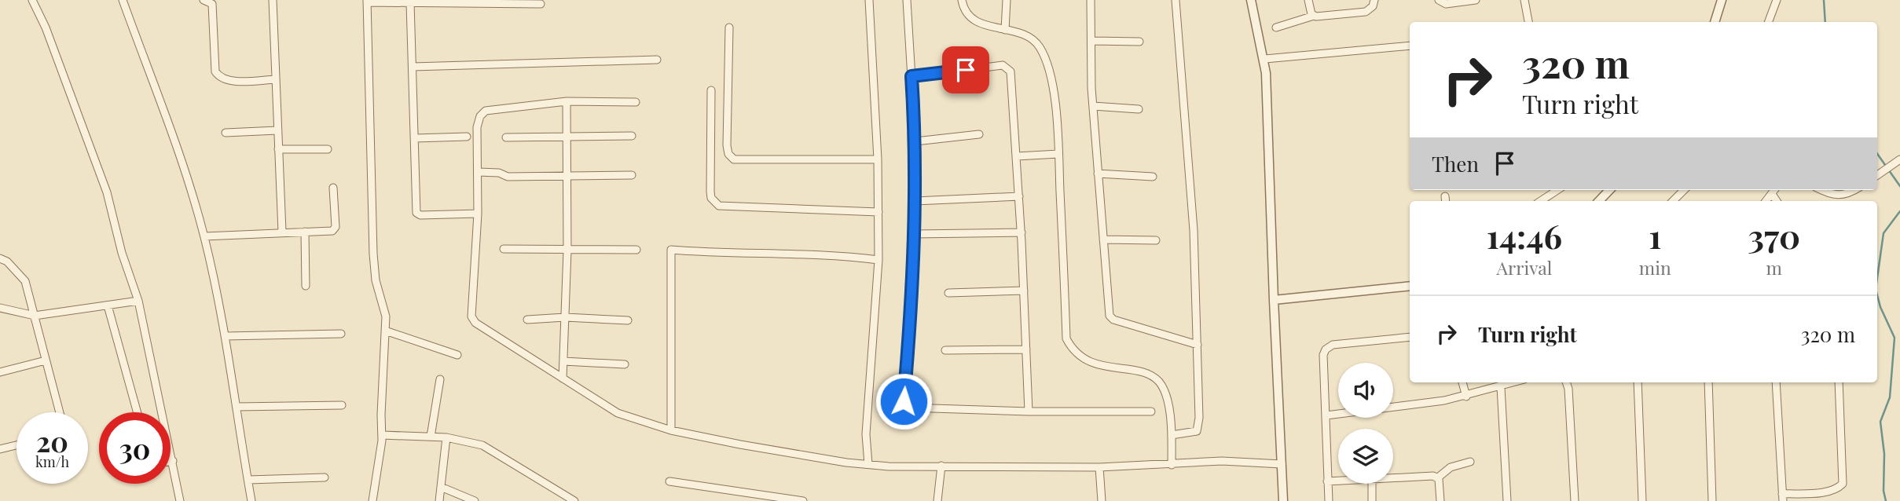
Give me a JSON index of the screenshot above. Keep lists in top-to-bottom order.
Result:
{
  "page": {
    "turn": ["320 m", "Turn right"],
    "then": "Then",
    "eta": [
      "14:46",
      "Arrival",
      "1",
      "min",
      "370",
      "m"
    ],
    "list": [
      {
        "name": "Turn right",
        "value": "320 m"
      }
    ],
    "speed": "20 km/h",
    "limit": "30"
  }
}
